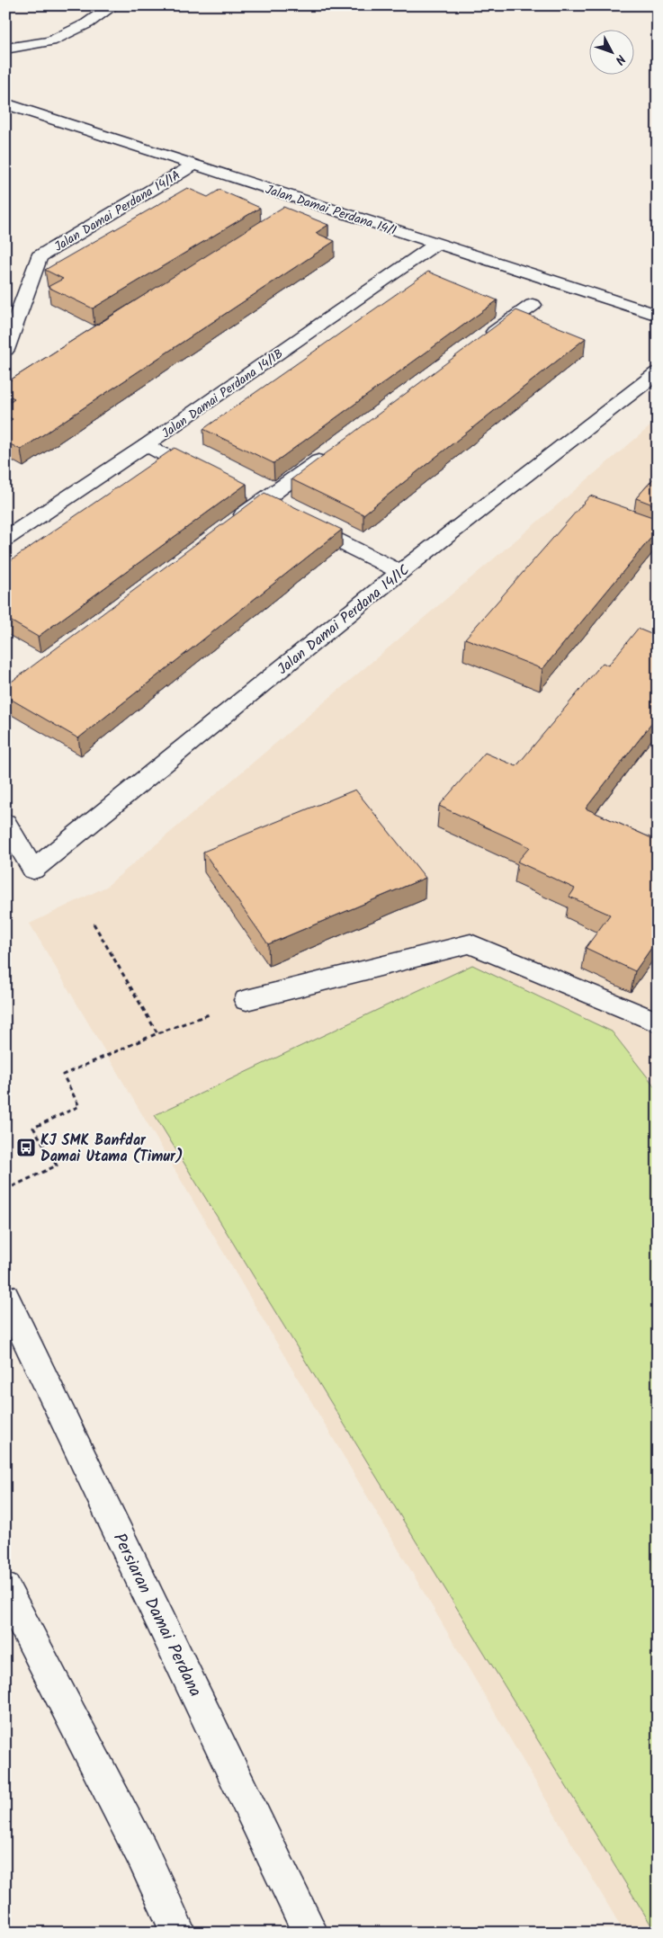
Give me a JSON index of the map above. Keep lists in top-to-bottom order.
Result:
{
  "streets": {
    "street": [
      "Jalan Damai Perdana 14/1",
      "Jalan Damai Perdana 14/1A",
      "Jalan Damai Perdana 14/1B",
      "Jalan Damai Perdana 14/1C",
      "Persiaran Damai Perdana"
    ]
  },
  "crossings": [
    ["Jalan Damai Perdana 14/1", "Jalan Damai Perdana 14/1A"],
    ["Jalan Damai Perdana 14/1", "Jalan Damai Perdana 14/1B"]
  ],
  "places": {
    "bus stop": ["KJ SMK Banfdar Damai Utama (Timur)"]
  },
  "north": "bottom right"
}
